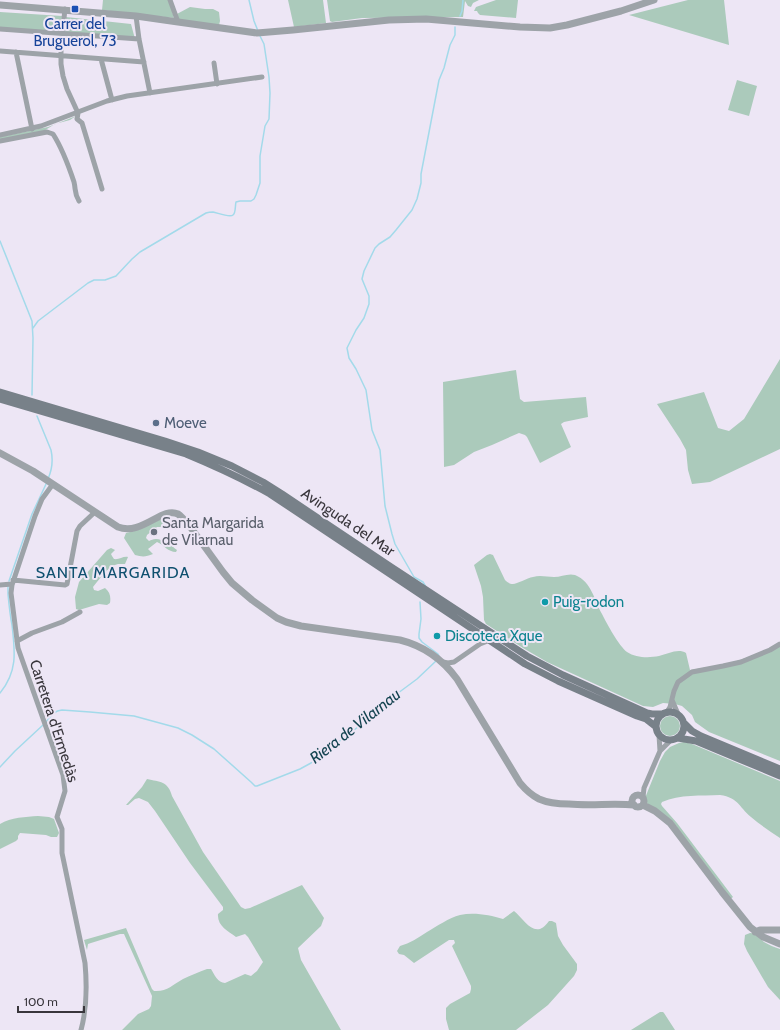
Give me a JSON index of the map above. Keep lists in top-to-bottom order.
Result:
{
  "streets": {
    "main road": ["Avinguda del Mar"],
    "street": ["Carretera d'Ermedàs"]
  },
  "districts": ["SANTA MARGARIDA"],
  "water": ["Riera de Vilarnau"],
  "places": {
    "transit": ["Carrer del Bruguerol, 73"],
    "other": [
      "Moeve",
      "Santa Margarida de Vilarnau",
      "Puig-rodon",
      "Discoteca Xque"
    ]
  },
  "scale_bar": "100 m"
}
